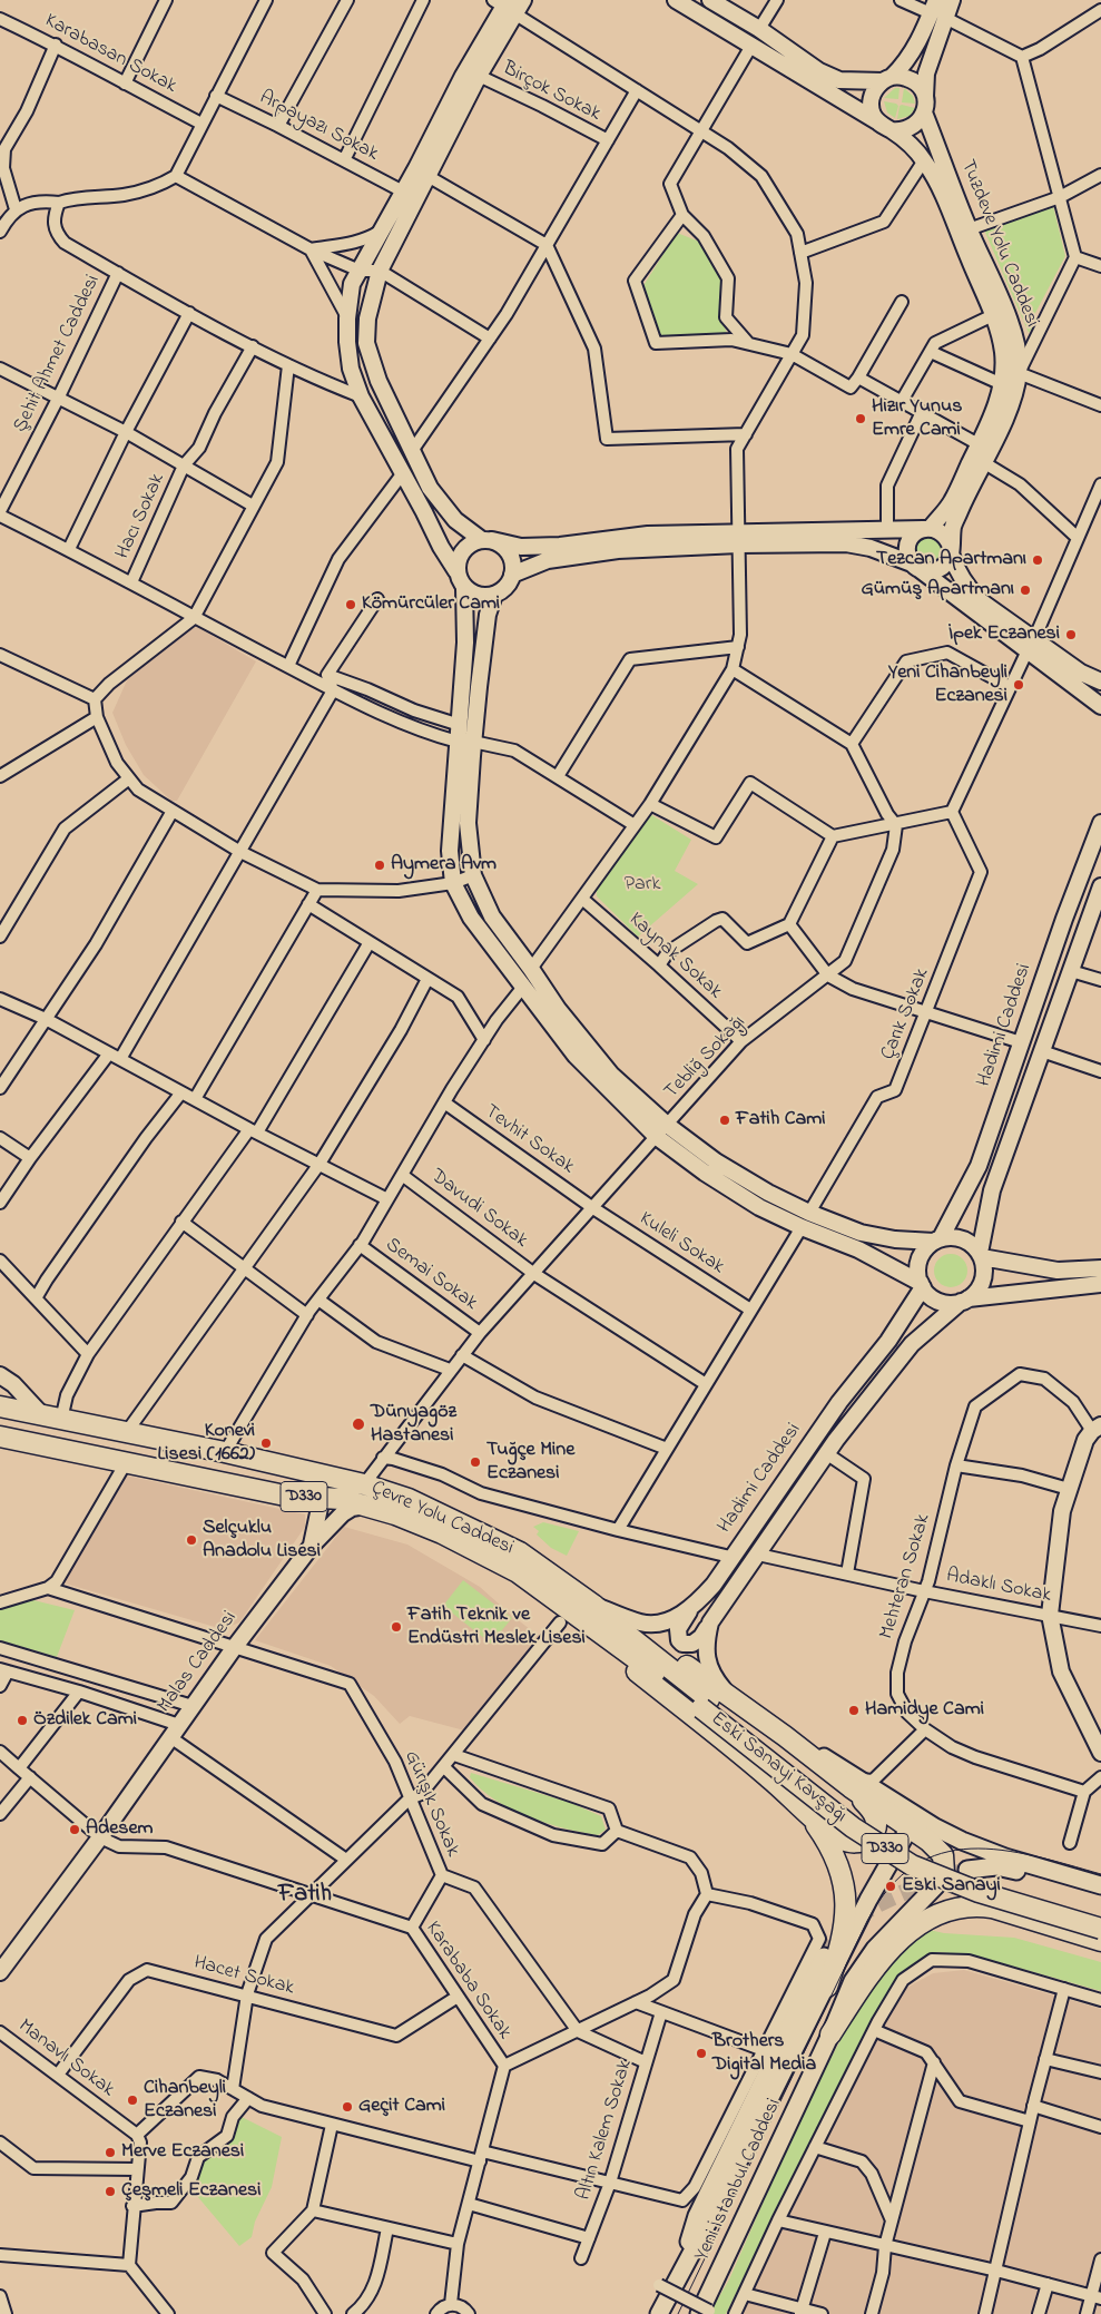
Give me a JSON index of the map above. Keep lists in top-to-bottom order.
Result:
{
  "streets": {
    "highway": ["D330", "Çevre Yolu Caddesi", "Eski Sanayi Kavşağı"],
    "main road": [
      "Tuzdeve Yolu Caddesi",
      "Hadimi Caddesi",
      "Malas Caddesi",
      "Yeni İstanbul Caddesi"
    ],
    "street": [
      "Karabasan Sokak",
      "Birçok Sokak",
      "Arpayazı Sokak",
      "Şehit Ahmet Caddesi",
      "Hacı Sokak",
      "Kaynak Sokak",
      "Çarık Sokak",
      "Tebliğ Sokağı",
      "Tevhit Sokak",
      "Davudi Sokak",
      "Kuleli Sokak",
      "Semai Sokak",
      "Mehteran Sokak",
      "Adaklı Sokak",
      "Gürışık Sokak",
      "Hacet Sokak",
      "Karababa Sokak",
      "Manavlı Sokak",
      "Altın Kalem Sokak"
    ]
  },
  "crossings": [
    ["Kaynak Sokak", "Tebliğ Sokağı"],
    ["Hadimi Caddesi", "Çevre Yolu Caddesi"],
    ["Hadimi Caddesi", "Adaklı Sokak"],
    ["Hadimi Caddesi", "Eski Sanayi Kavşağı"],
    ["Tebliğ Sokağı", "Tevhit Sokak"],
    ["Tebliğ Sokağı", "Davudi Sokak"],
    ["Tebliğ Sokağı", "Kuleli Sokak"],
    ["Tebliğ Sokağı", "Semai Sokak"],
    ["Tebliğ Sokağı", "Çevre Yolu Caddesi"],
    ["Tevhit Sokak", "Kuleli Sokak"],
    ["Çevre Yolu Caddesi", "Malas Caddesi"],
    ["Çevre Yolu Caddesi", "Eski Sanayi Kavşağı"],
    ["Mehteran Sokak", "Adaklı Sokak"],
    ["Malas Caddesi", "Gürışık Sokak"],
    ["Malas Caddesi", "Karababa Sokak"],
    ["Gürışık Sokak", "Altın Kalem Sokak"],
    ["Hacet Sokak", "Karababa Sokak"],
    ["Hacet Sokak", "Manavlı Sokak"]
  ],
  "districts": ["Fatih"],
  "parks": ["Park"],
  "places": [
    "Hızır Yunus Emre Cami",
    "Tezcan Apartmanı",
    "Gümüş Apartmanı",
    "Kömürcüler Cami",
    "İpek Eczanesi",
    "Yeni Cihanbeyli Eczanesi",
    "Aymera Avm",
    "Fatih Cami",
    "Dünyagöz Hastanesi",
    "Konevi Lisesi (1662)",
    "Tuğçe Mine Eczanesi",
    "Selçuklu Anadolu Lisesi",
    "Fatih Teknik ve Endüstri Meslek Lisesi",
    "Hamidye Cami",
    "Özdilek Cami",
    "Adesem",
    "Eski Sanayi",
    "Brothers Digital Media",
    "Cihanbeyli Eczanesi",
    "Geçit Cami",
    "Merve Eczanesi",
    "Çeşmeli Eczanesi"
  ]
}
